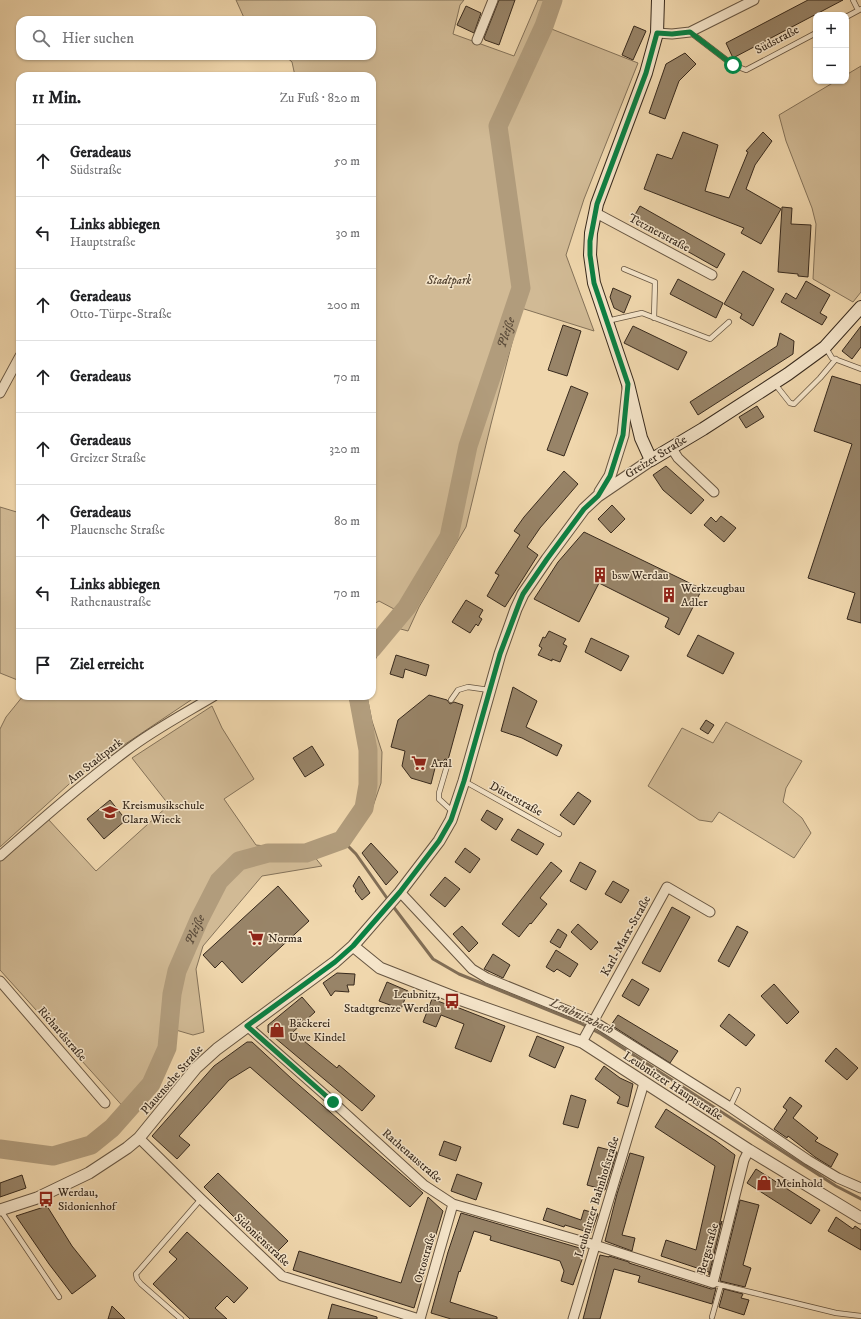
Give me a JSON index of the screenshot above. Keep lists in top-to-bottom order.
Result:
{
  "streets": {
    "main road": ["Greizer Straße"],
    "street": [
      "Tetznerstraße",
      "Am Stadtpark",
      "Karl-Marx-Straße",
      "Richardstraße",
      "Plauensche Straße",
      "Leubnitzer Hauptstraße",
      "Rathenaustraße",
      "Leubnitzer Bahnhofstraße",
      "Sidonienstraße",
      "Bergstraße",
      "Ottostraße"
    ],
    "lane": ["Südstraße", "Dürerstraße"]
  },
  "crossings": [
    ["Greizer Straße", "Dürerstraße"],
    ["Greizer Straße", "Plauensche Straße"],
    ["Greizer Straße", "Leubnitzer Hauptstraße"],
    ["Karl-Marx-Straße", "Leubnitzer Hauptstraße"],
    ["Plauensche Straße", "Leubnitzer Hauptstraße"],
    ["Plauensche Straße", "Rathenaustraße"],
    ["Plauensche Straße", "Sidonienstraße"],
    ["Leubnitzer Hauptstraße", "Leubnitzer Bahnhofstraße"],
    ["Leubnitzer Hauptstraße", "Bergstraße"],
    ["Rathenaustraße", "Leubnitzer Bahnhofstraße"],
    ["Rathenaustraße", "Bergstraße"],
    ["Rathenaustraße", "Ottostraße"],
    ["Leubnitzer Bahnhofstraße", "Bergstraße"],
    ["Sidonienstraße", "Ottostraße"]
  ],
  "water": ["Pleiße", "Leubnitzbach"],
  "parks": ["Stadtpark"],
  "places": {
    "building": ["bsw Werdau", "Werkzeugbau Adler"],
    "supermarket": ["Aral", "Norma"],
    "school or university": ["Kreismusikschule Clara Wieck"],
    "bus stop": ["Leubnitz, Stadtgrenze Werdau", "Werdau, Sidonienhof"],
    "shop": ["Bäckerei Uwe Kindel", "Meinhold"]
  },
  "page": {
    "map_buttons": ["+", "−"],
    "search": "Hier suchen",
    "heading": ["11 Min.", "Zu Fuß · 820 m"],
    "list": [
      ["Geradeaus", "Südstraße", "50 m"],
      ["Links abbiegen", "Hauptstraße", "30 m"],
      ["Geradeaus", "Otto-Türpe-Straße", "200 m"],
      ["Geradeaus", "70 m"],
      ["Geradeaus", "Greizer Straße", "320 m"],
      ["Geradeaus", "Plauensche Straße", "80 m"],
      ["Links abbiegen", "Rathenaustraße", "70 m"],
      "Ziel erreicht"
    ]
  }
}
